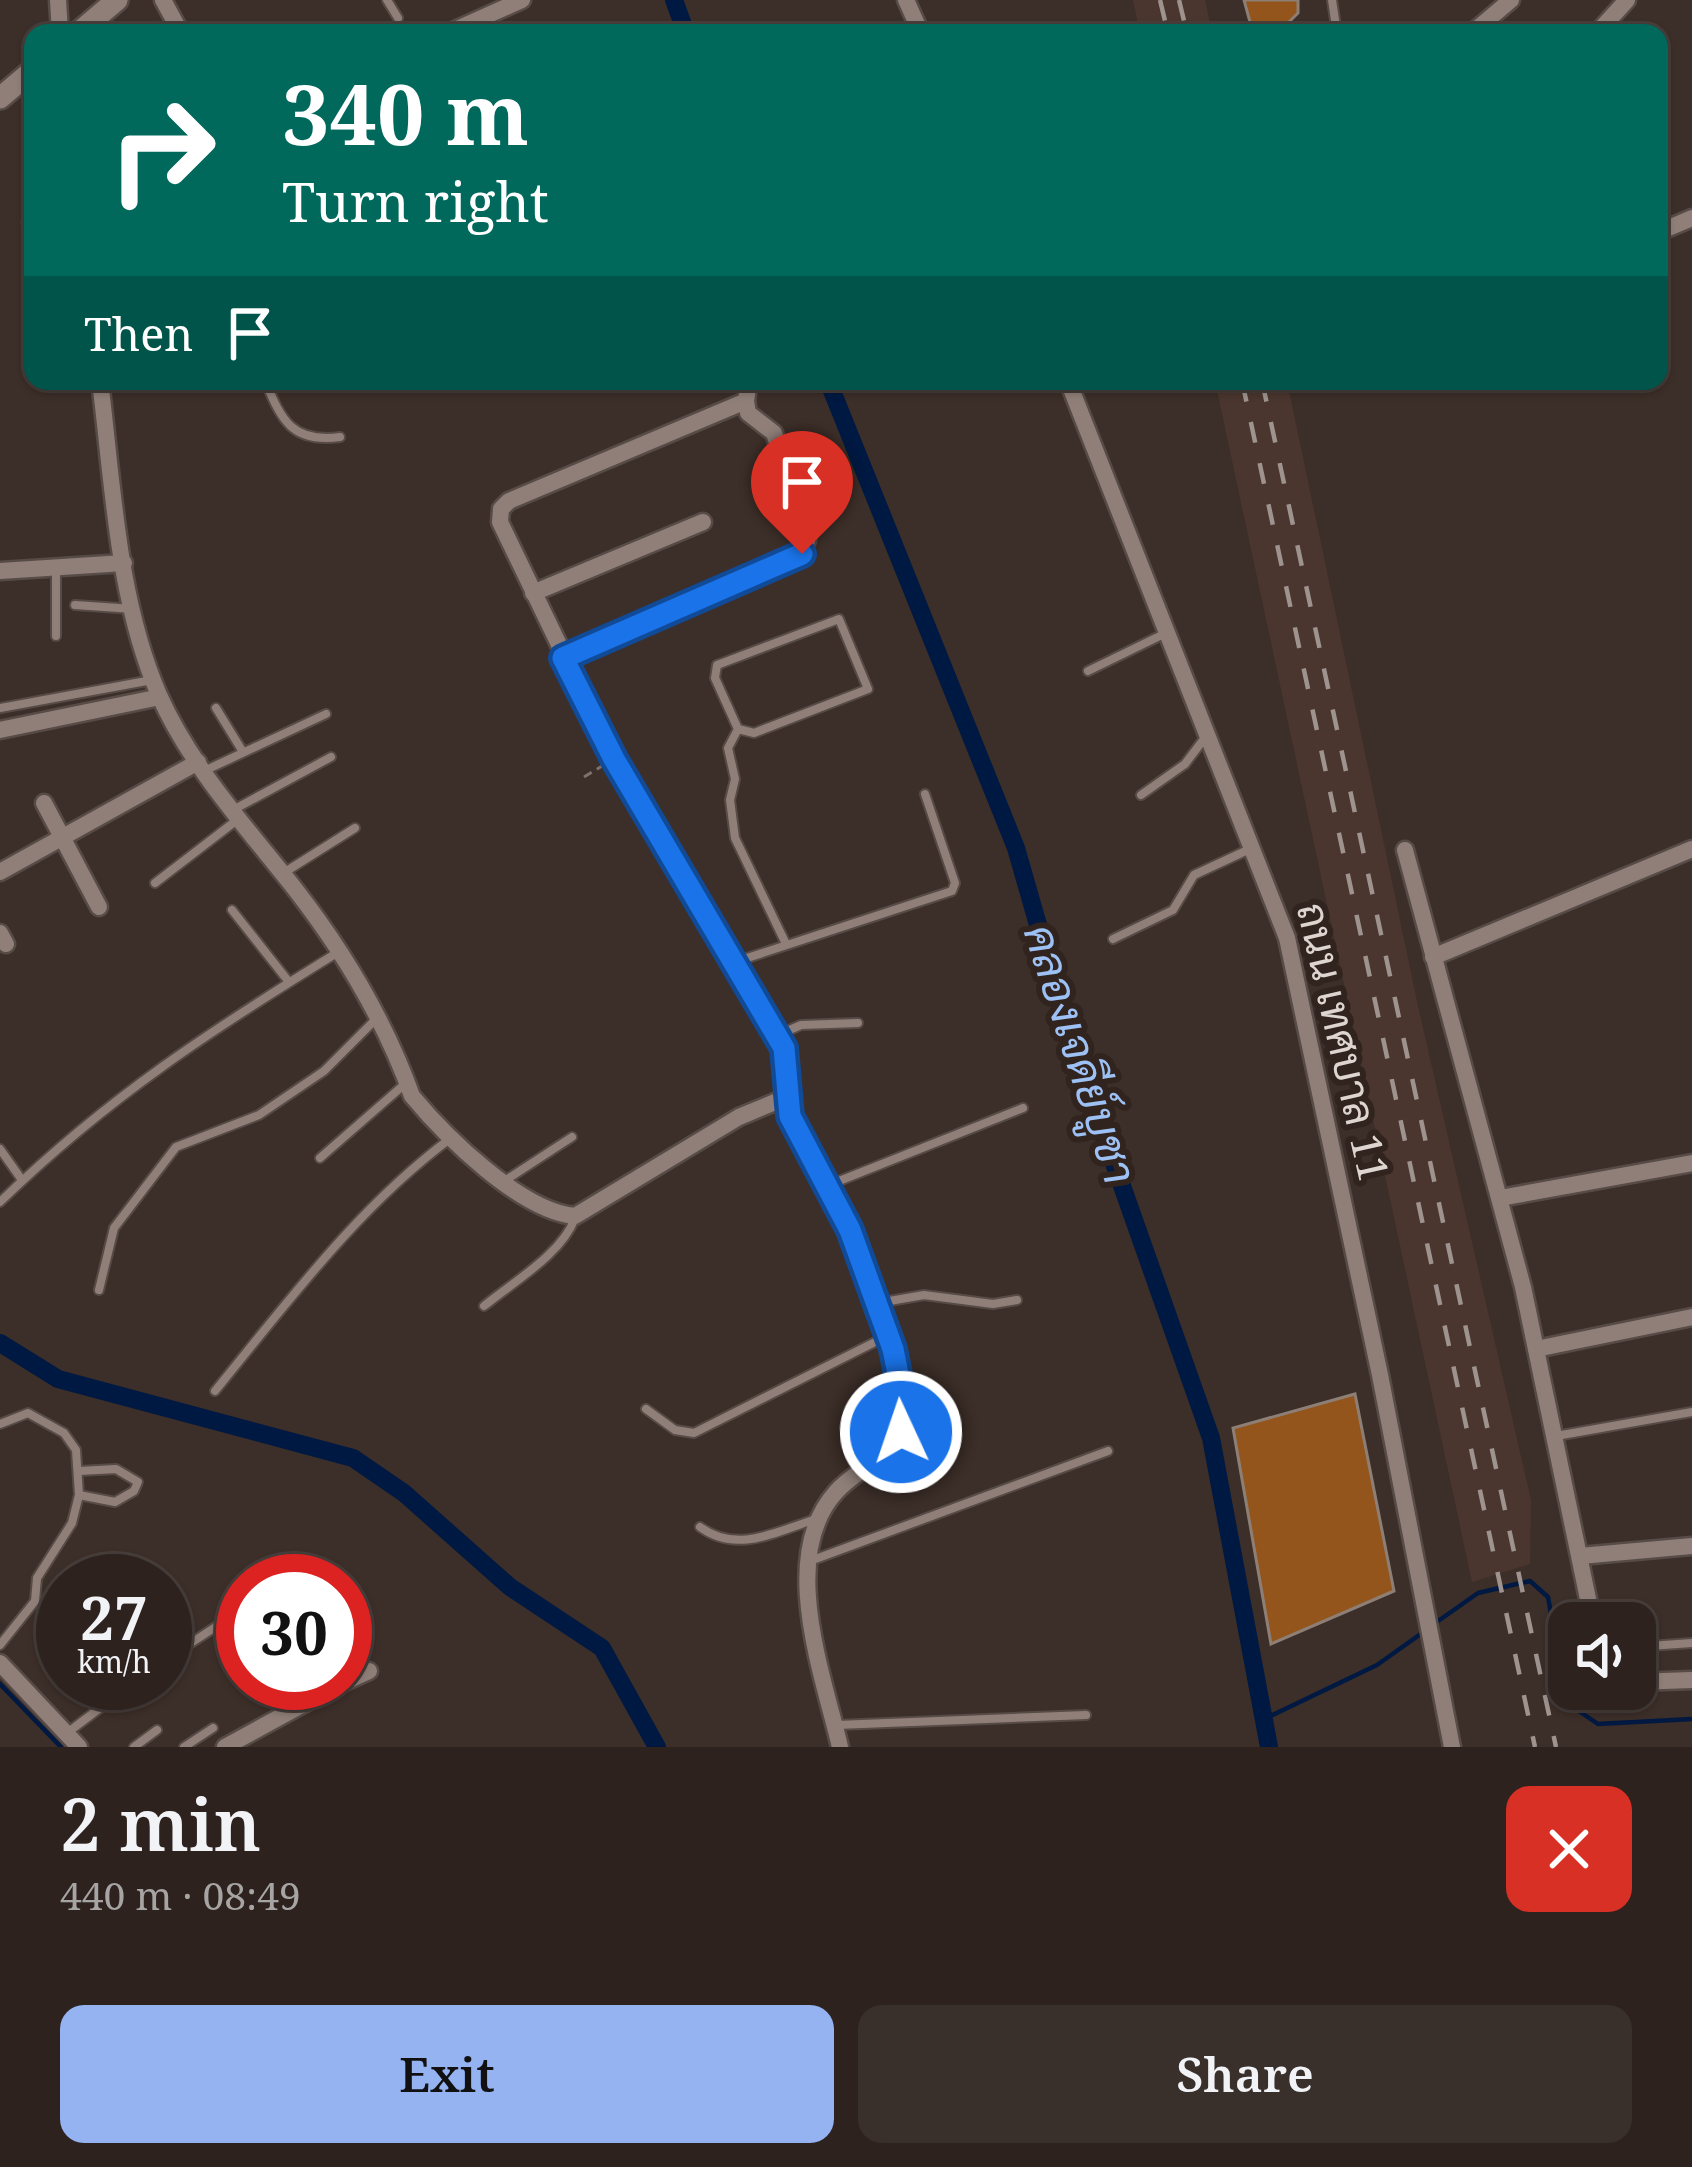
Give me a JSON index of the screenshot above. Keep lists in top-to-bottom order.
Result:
{
  "streets": {
    "street": ["ถนน เทศบาล 11"]
  },
  "water": ["คลองเจดีย์บูชา"],
  "page": {
    "turn": ["340 m", "Turn right"],
    "then": "Then",
    "speed": "27 km/h",
    "limit": "30",
    "heading": ["2 min", "440 m · 08:49"],
    "buttons": ["Exit", "Share"]
  }
}
